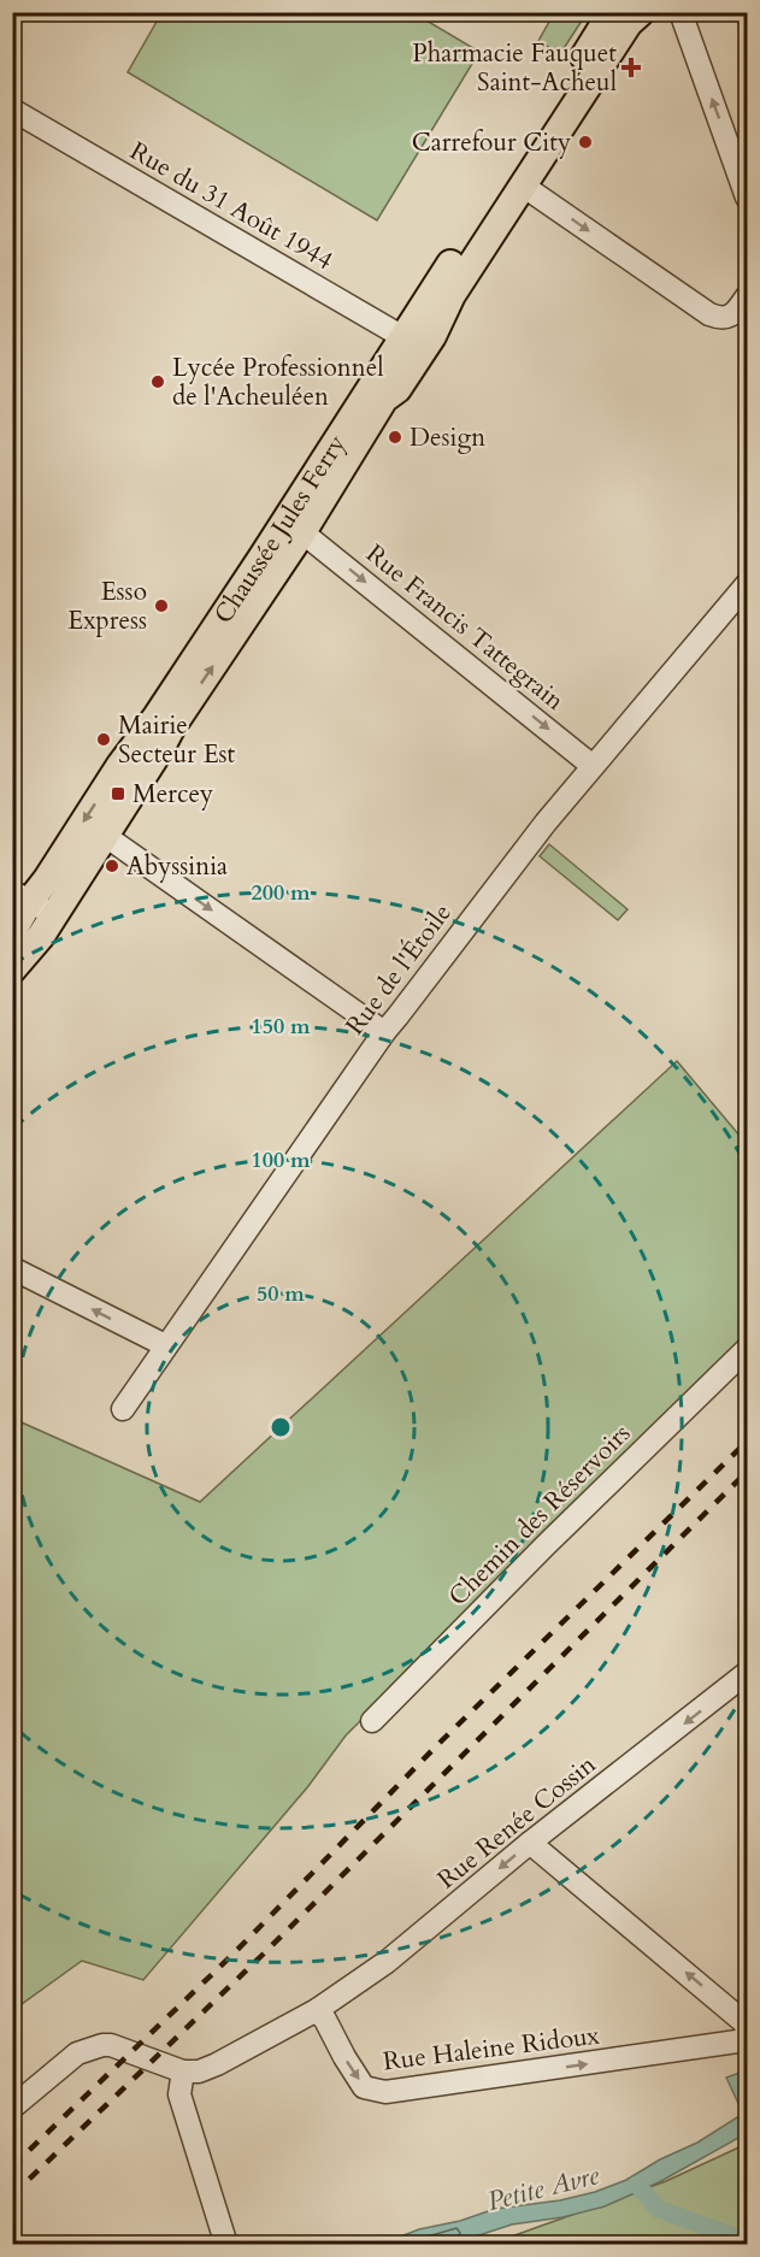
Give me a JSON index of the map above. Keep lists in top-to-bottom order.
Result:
{
  "streets": {
    "main road": ["Chaussée Jules Ferry"],
    "street": [
      "Rue du 31 Août 1944",
      "Rue Francis Tattegrain",
      "Rue de l'Étoile",
      "Chemin des Réservoirs",
      "Rue Renée Cossin",
      "Rue Haleine Ridoux"
    ]
  },
  "crossings": [
    ["Rue du 31 Août 1944", "Chaussée Jules Ferry"],
    ["Chaussée Jules Ferry", "Rue Francis Tattegrain"],
    ["Rue Francis Tattegrain", "Rue de l'Étoile"],
    ["Rue Renée Cossin", "Rue Haleine Ridoux"]
  ],
  "one_way": ["Rue Francis Tattegrain", "Rue Renée Cossin", "Rue Haleine Ridoux"],
  "water": ["Petite Avre"],
  "places": {
    "health": ["Pharmacie Fauquet Saint-Acheul"],
    "other": [
      "Carrefour City",
      "Lycée Professionnel de l'Acheuléen",
      "Design",
      "Esso Express",
      "Mairie Secteur Est",
      "Abyssinia"
    ],
    "transit": ["Mercey"]
  },
  "rings": [
    "200 m",
    "150 m",
    "100 m",
    "50 m"
  ]
}
